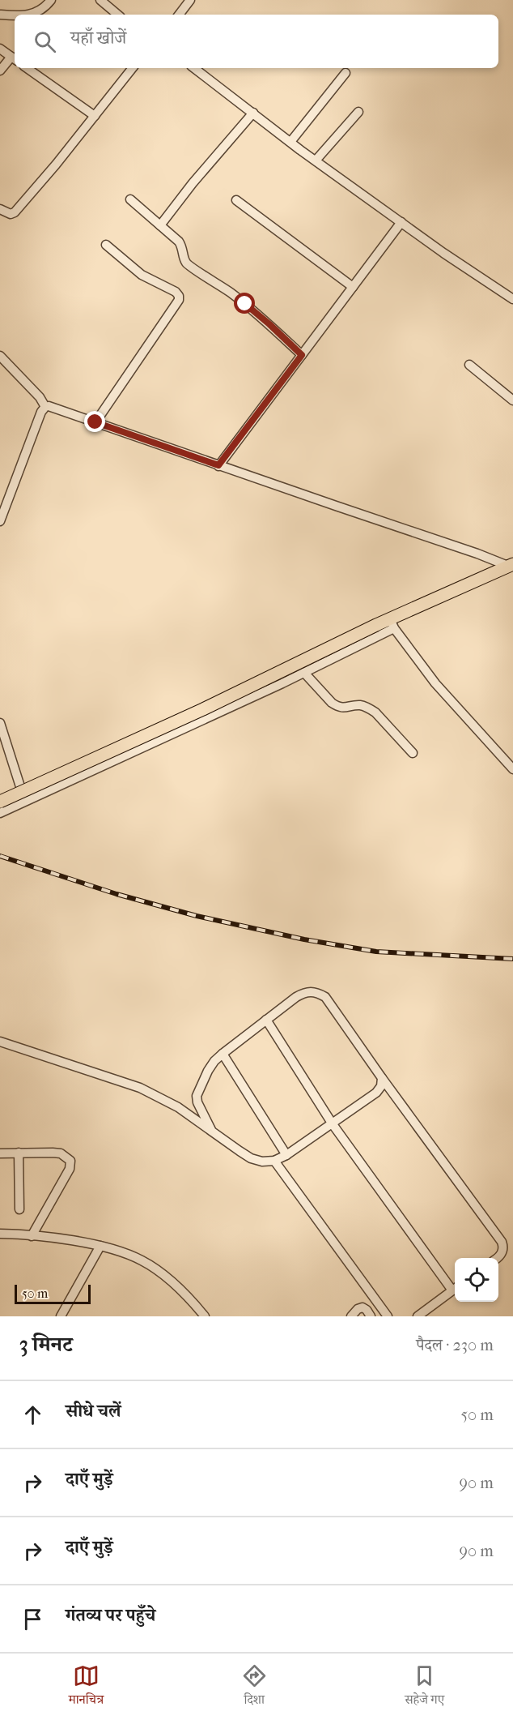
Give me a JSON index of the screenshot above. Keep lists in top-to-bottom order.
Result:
{
  "scale_bar": "50 m",
  "page": {
    "search": "यहाँ खोजें",
    "scale": "50 m",
    "heading": ["3 मिनट", "पैदल · 230 m"],
    "list": [
      ["सीधे चलें", "50 m"],
      ["दाएँ मुड़ें", "90 m"],
      ["दाएँ मुड़ें", "90 m"],
      "गंतव्य पर पहुँचे"
    ],
    "nav": ["मानचित्र", "दिशा", "सहेजे गए"]
  }
}
